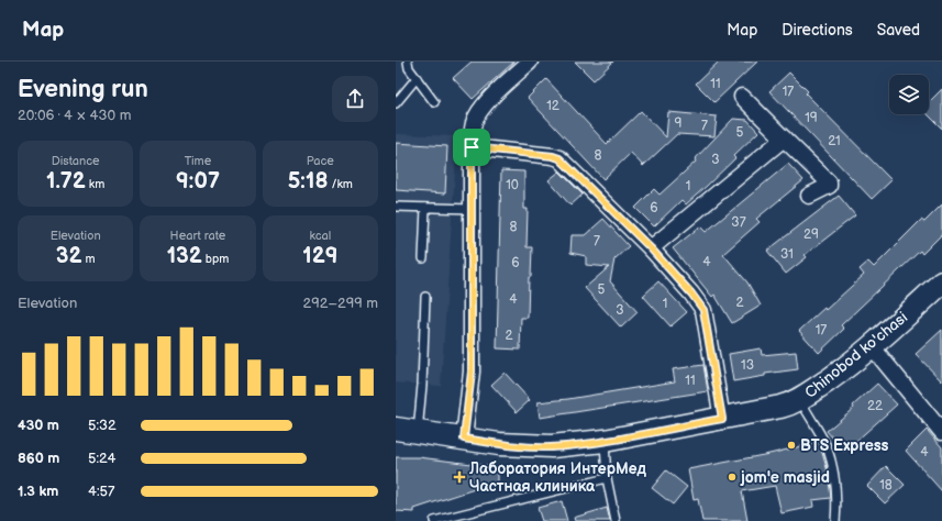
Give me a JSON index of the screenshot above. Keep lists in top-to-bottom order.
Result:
{
  "streets": {
    "main road": ["Chinobod ko'chasi"]
  },
  "places": {
    "other": ["BTS Express", "jom'e masjid"],
    "health": ["Лаборатория ИнтерМед Частная клиника"]
  },
  "house_numbers": [
    "11",
    "17",
    "12",
    "19",
    "9",
    "7",
    "5",
    "21",
    "8",
    "3",
    "10",
    "1",
    "6",
    "37",
    "8",
    "29",
    "7",
    "31",
    "4",
    "6",
    "5",
    "4",
    "2",
    "1",
    "3",
    "17",
    "2",
    "13",
    "11",
    "22",
    "4",
    "18"
  ],
  "page": {
    "header": "Map",
    "nav": ["Map", "Directions", "Saved"],
    "heading": ["Evening run", "20:06 · 4 × 430 m"],
    "stats": [
      ["Distance", "1.72 km"],
      ["Time", "9:07"],
      ["Pace", "5:18 /km"],
      ["Elevation", "32 m"],
      ["Heart rate", "132 bpm"],
      ["kcal", "129"]
    ],
    "chart": ["Elevation", "292–299 m"],
    "list": [
      {
        "name": "430 m",
        "note": "5:32"
      },
      {
        "name": "860 m",
        "note": "5:24"
      },
      {
        "name": "1.3 km",
        "note": "4:57"
      }
    ]
  }
}
